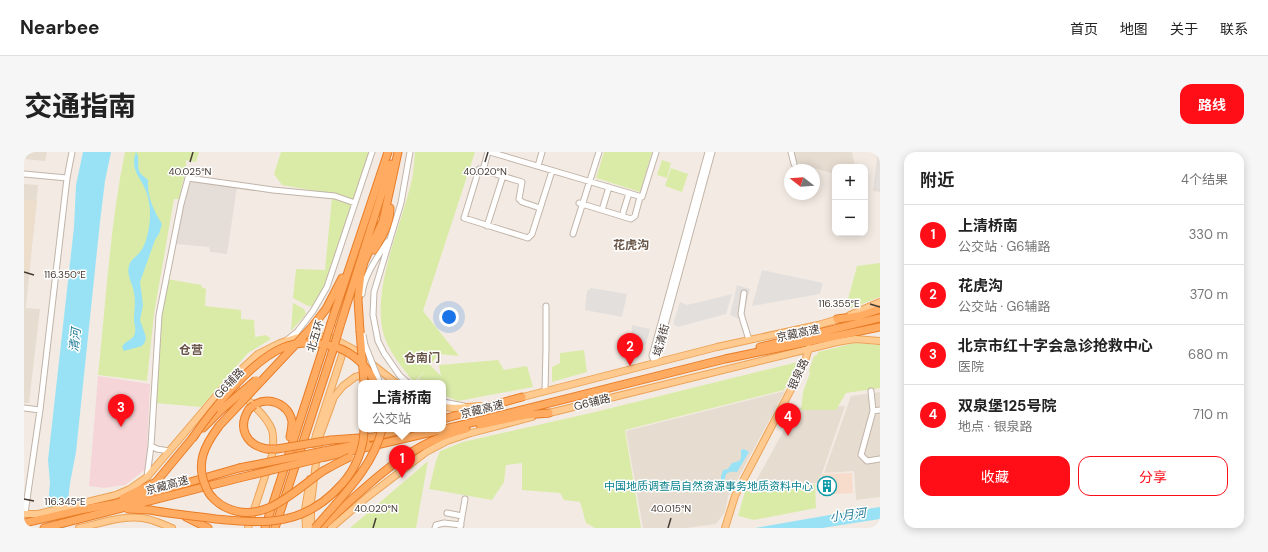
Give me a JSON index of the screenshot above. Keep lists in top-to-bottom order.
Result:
{
  "streets": {
    "highway": ["京藏高速", "北五环"],
    "main road": ["银泉路", "G6辅路"],
    "street": ["域清街"]
  },
  "crossings": [
    ["京藏高速", "G6辅路"],
    ["域清街", "G6辅路"],
    ["银泉路", "G6辅路"]
  ],
  "districts": ["花虎沟", "仓营", "仓南门"],
  "water": ["清河", "小月河"],
  "places": {
    "building": ["中国地质调查局自然资源事务地质资料中心"]
  },
  "north": "left",
  "page": {
    "header": "Nearbee",
    "nav": [
      "首页",
      "地图",
      "关于",
      "联系"
    ],
    "title": "交通指南",
    "buttons": [
      "路线",
      ["收藏", "分享"]
    ],
    "heading": ["附近", "4个结果"],
    "map_buttons": ["+", "−"],
    "list": [
      {
        "mark": "1",
        "name": "上清桥南",
        "note": "公交站 · G6辅路",
        "value": "330 m"
      },
      {
        "mark": "2",
        "name": "花虎沟",
        "note": "公交站 · G6辅路",
        "value": "370 m"
      },
      {
        "mark": "3",
        "name": "北京市红十字会急诊抢救中心",
        "note": "医院",
        "value": "680 m"
      },
      {
        "mark": "4",
        "name": "双泉堡125号院",
        "note": "地点 · 银泉路",
        "value": "710 m"
      }
    ],
    "pins": [
      "2",
      "3",
      "4",
      "1"
    ],
    "popup": ["上清桥南", "公交站"]
  },
  "coordinates": [
    "40.025°N",
    "40.020°N",
    "116.350°E",
    "116.355°E",
    "116.345°E",
    "40.015°N"
  ]
}
